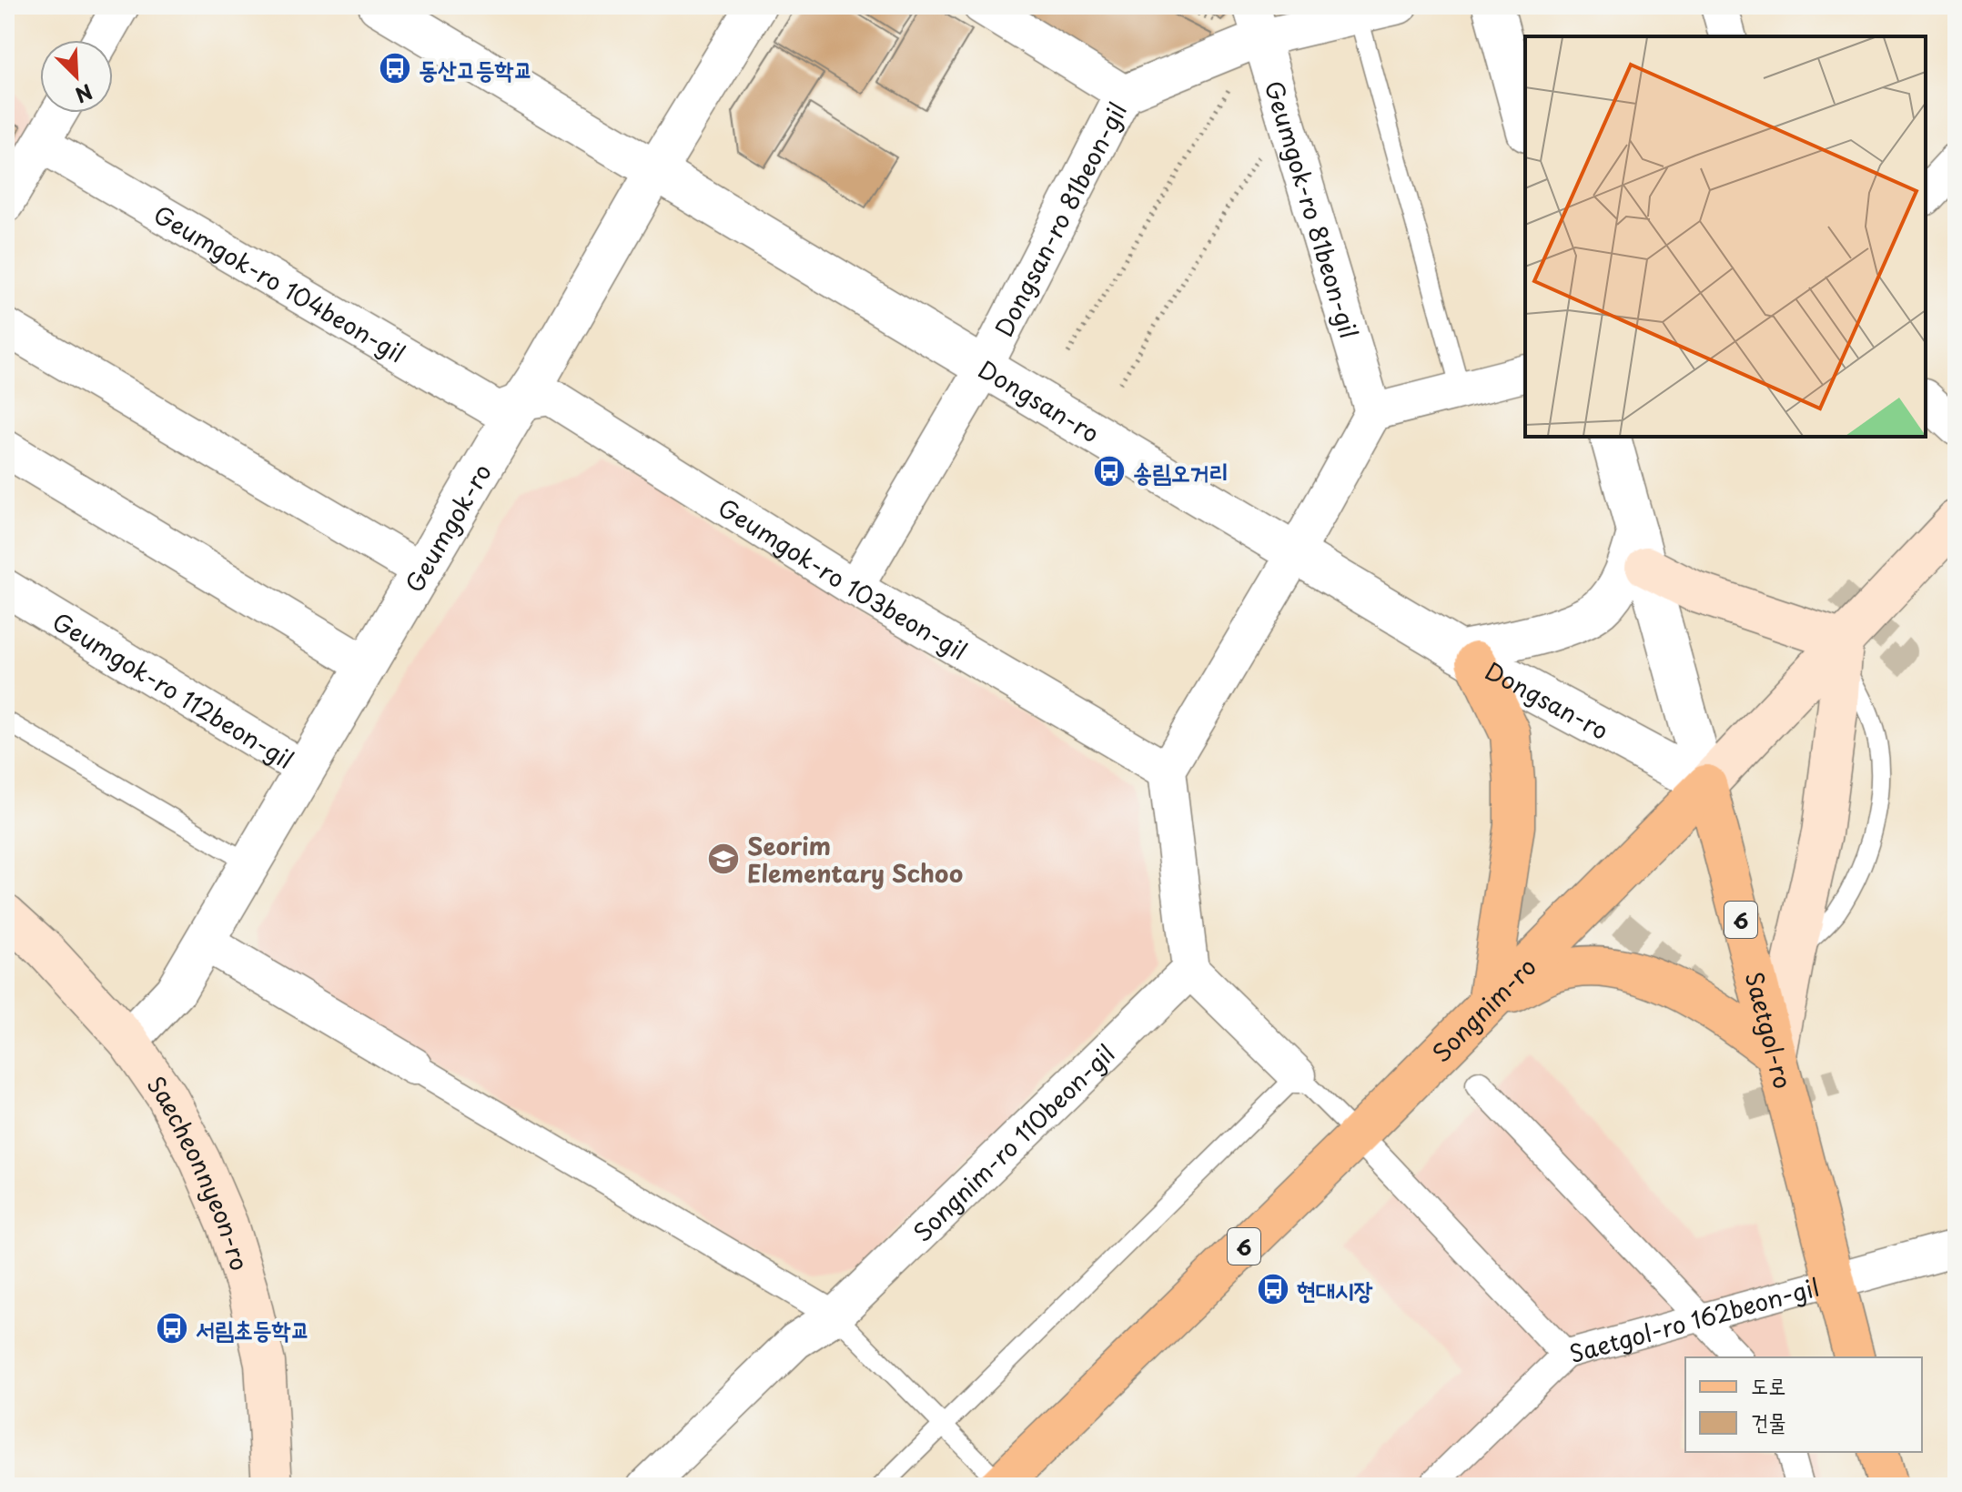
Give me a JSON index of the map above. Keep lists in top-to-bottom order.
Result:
{
  "streets": {
    "main road": [
      "6",
      "Songnim-ro",
      "Saetgol-ro",
      "Saecheonnyeon-ro"
    ],
    "street": [
      "Geumgok-ro 81beon-gil",
      "Dongsan-ro 81beon-gil",
      "Geumgok-ro 104beon-gil",
      "Dongsan-ro",
      "Geumgok-ro",
      "Geumgok-ro 103beon-gil",
      "Geumgok-ro 112beon-gil",
      "Songnim-ro 110beon-gil",
      "Saetgol-ro 162beon-gil"
    ]
  },
  "crossings": [
    ["Geumgok-ro 81beon-gil", "Dongsan-ro 81beon-gil"],
    ["Dongsan-ro 81beon-gil", "Dongsan-ro"],
    ["Dongsan-ro 81beon-gil", "Geumgok-ro 103beon-gil"],
    ["Geumgok-ro 104beon-gil", "Geumgok-ro"],
    ["Geumgok-ro 104beon-gil", "Geumgok-ro 103beon-gil"],
    ["Dongsan-ro", "Geumgok-ro"],
    ["Dongsan-ro", "Songnim-ro"],
    ["Dongsan-ro", "Saetgol-ro"],
    ["Geumgok-ro", "Geumgok-ro 103beon-gil"],
    ["Geumgok-ro", "Geumgok-ro 112beon-gil"],
    ["Geumgok-ro", "Saecheonnyeon-ro"],
    ["Songnim-ro", "Saetgol-ro"],
    ["Saetgol-ro", "Saetgol-ro 162beon-gil"]
  ],
  "places": {
    "bus stop": [
      "동산고등학교",
      "송림오거리",
      "현대시장",
      "서림초등학교"
    ],
    "school or university": ["Seorim Elementary Schoo"]
  },
  "legend": ["도로", "건물"],
  "north": "bottom right"
}
